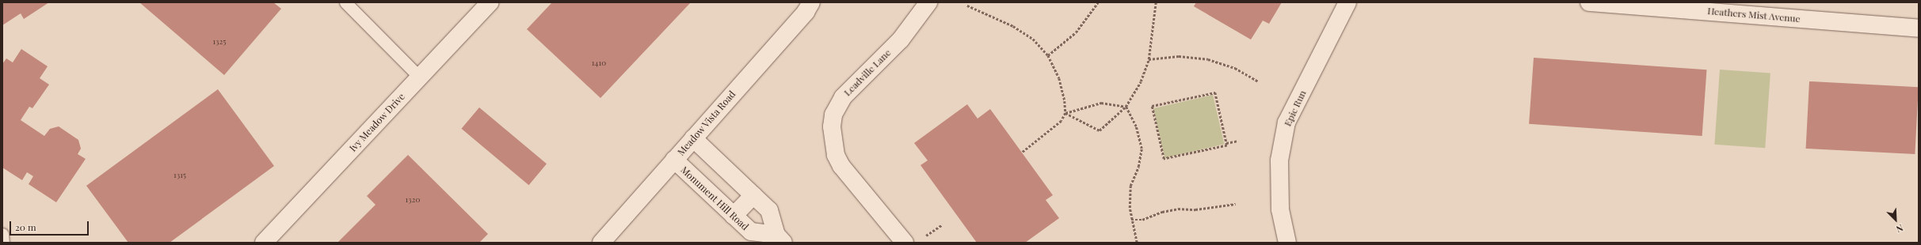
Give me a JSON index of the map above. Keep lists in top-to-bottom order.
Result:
{
  "streets": {
    "street": [
      "Heathers Mist Avenue",
      "Leadville Lane",
      "Epic Run",
      "Ivy Meadow Drive",
      "Meadow Vista Road",
      "Monument Hill Road"
    ]
  },
  "crossings": [
    ["Meadow Vista Road", "Monument Hill Road"]
  ],
  "house_numbers": [
    "1325",
    "1410",
    "1315",
    "1320"
  ],
  "scale_bar": "20 m",
  "north": "bottom right"
}
